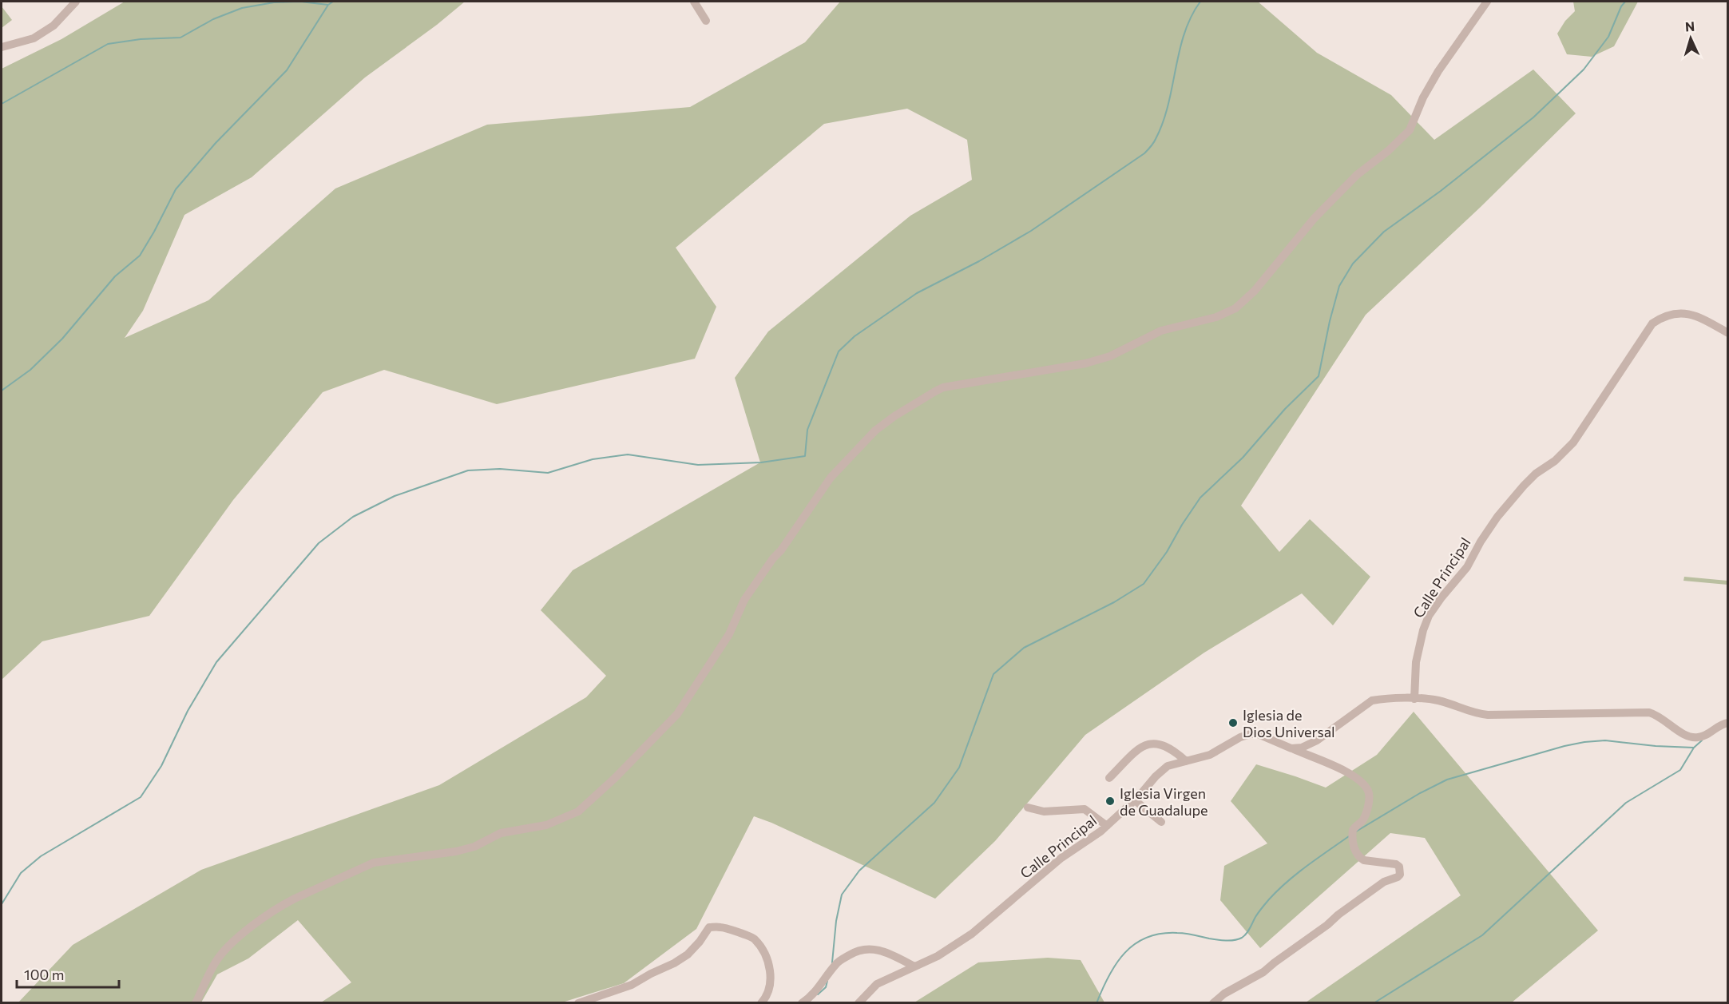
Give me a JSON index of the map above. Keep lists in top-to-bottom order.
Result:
{
  "streets": {
    "street": ["Calle Principal"]
  },
  "places": ["Iglesia de Dios Universal", "Iglesia Virgen de Guadalupe"],
  "scale_bar": "100 m",
  "north": "top"
}
